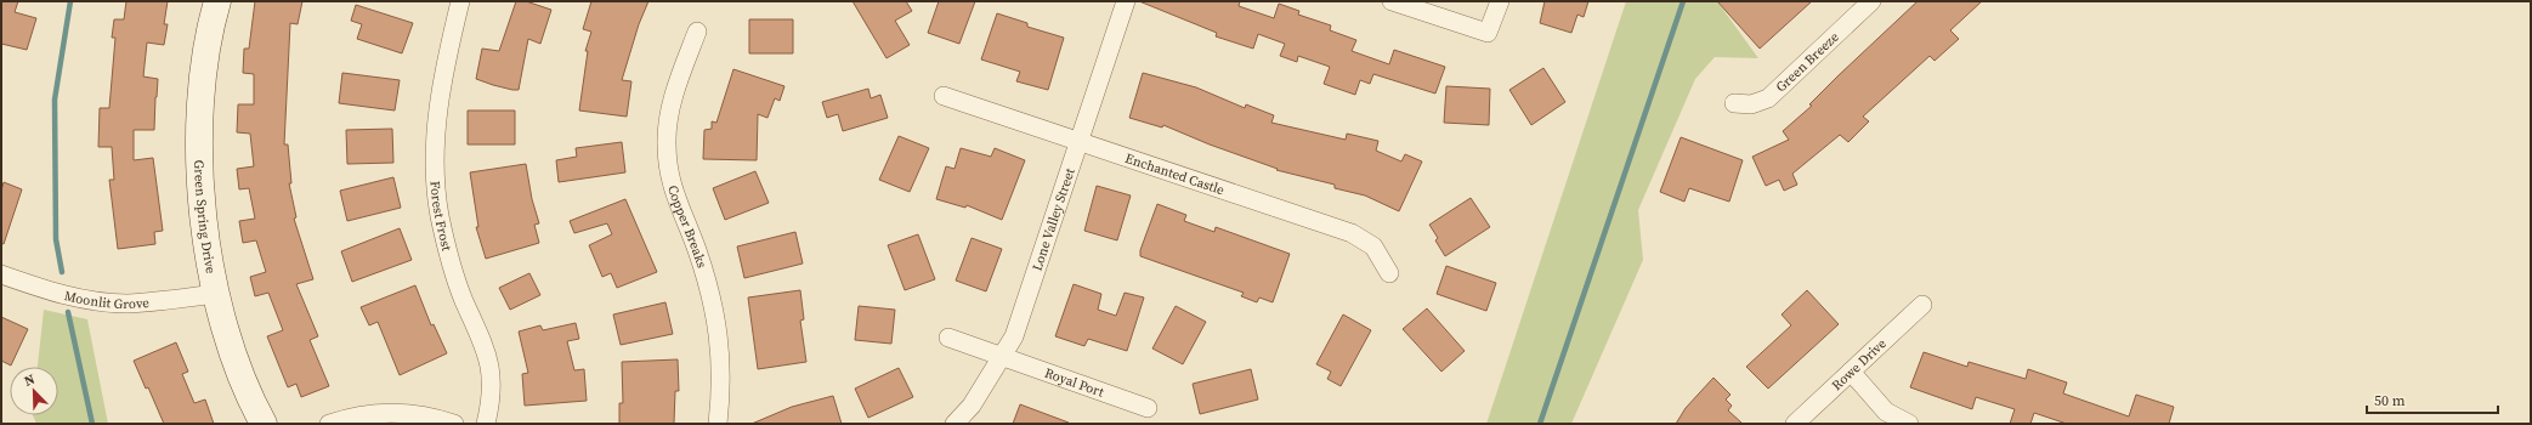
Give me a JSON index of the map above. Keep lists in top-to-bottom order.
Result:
{
  "streets": {
    "street": [
      "Green Breeze",
      "Enchanted Castle",
      "Green Spring Drive",
      "Forest Frost",
      "Lone Valley Street",
      "Copper Breaks",
      "Moonlit Grove",
      "Rowe Drive",
      "Royal Port"
    ]
  },
  "crossings": [
    ["Enchanted Castle", "Lone Valley Street"],
    ["Green Spring Drive", "Moonlit Grove"],
    ["Lone Valley Street", "Royal Port"]
  ],
  "scale_bar": "50 m",
  "north": "top left"
}
